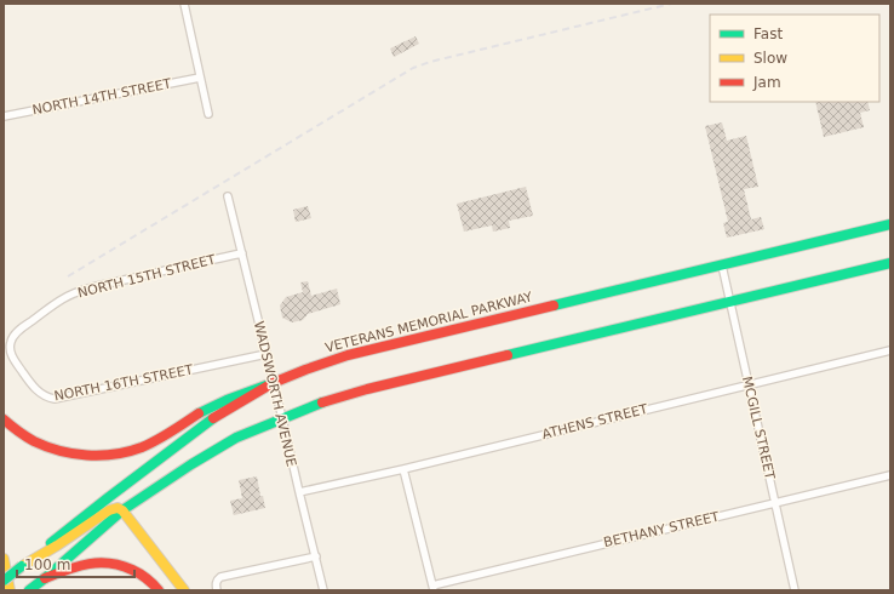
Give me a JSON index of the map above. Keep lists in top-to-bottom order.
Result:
{
  "streets": {
    "main road": ["VETERANS MEMORIAL PARKWAY"],
    "street": [
      "NORTH 14TH STREET",
      "NORTH 15TH STREET",
      "NORTH 16TH STREET",
      "WADSWORTH AVENUE",
      "ATHENS STREET",
      "MCGILL STREET",
      "BETHANY STREET"
    ]
  },
  "crossings": [
    ["NORTH 15TH STREET", "NORTH 16TH STREET"],
    ["NORTH 15TH STREET", "WADSWORTH AVENUE"],
    ["VETERANS MEMORIAL PARKWAY", "WADSWORTH AVENUE"],
    ["VETERANS MEMORIAL PARKWAY", "MCGILL STREET"],
    ["NORTH 16TH STREET", "WADSWORTH AVENUE"],
    ["WADSWORTH AVENUE", "ATHENS STREET"],
    ["ATHENS STREET", "MCGILL STREET"],
    ["MCGILL STREET", "BETHANY STREET"]
  ],
  "legend": ["Fast", "Slow", "Jam"],
  "scale_bar": "100 m"
}
